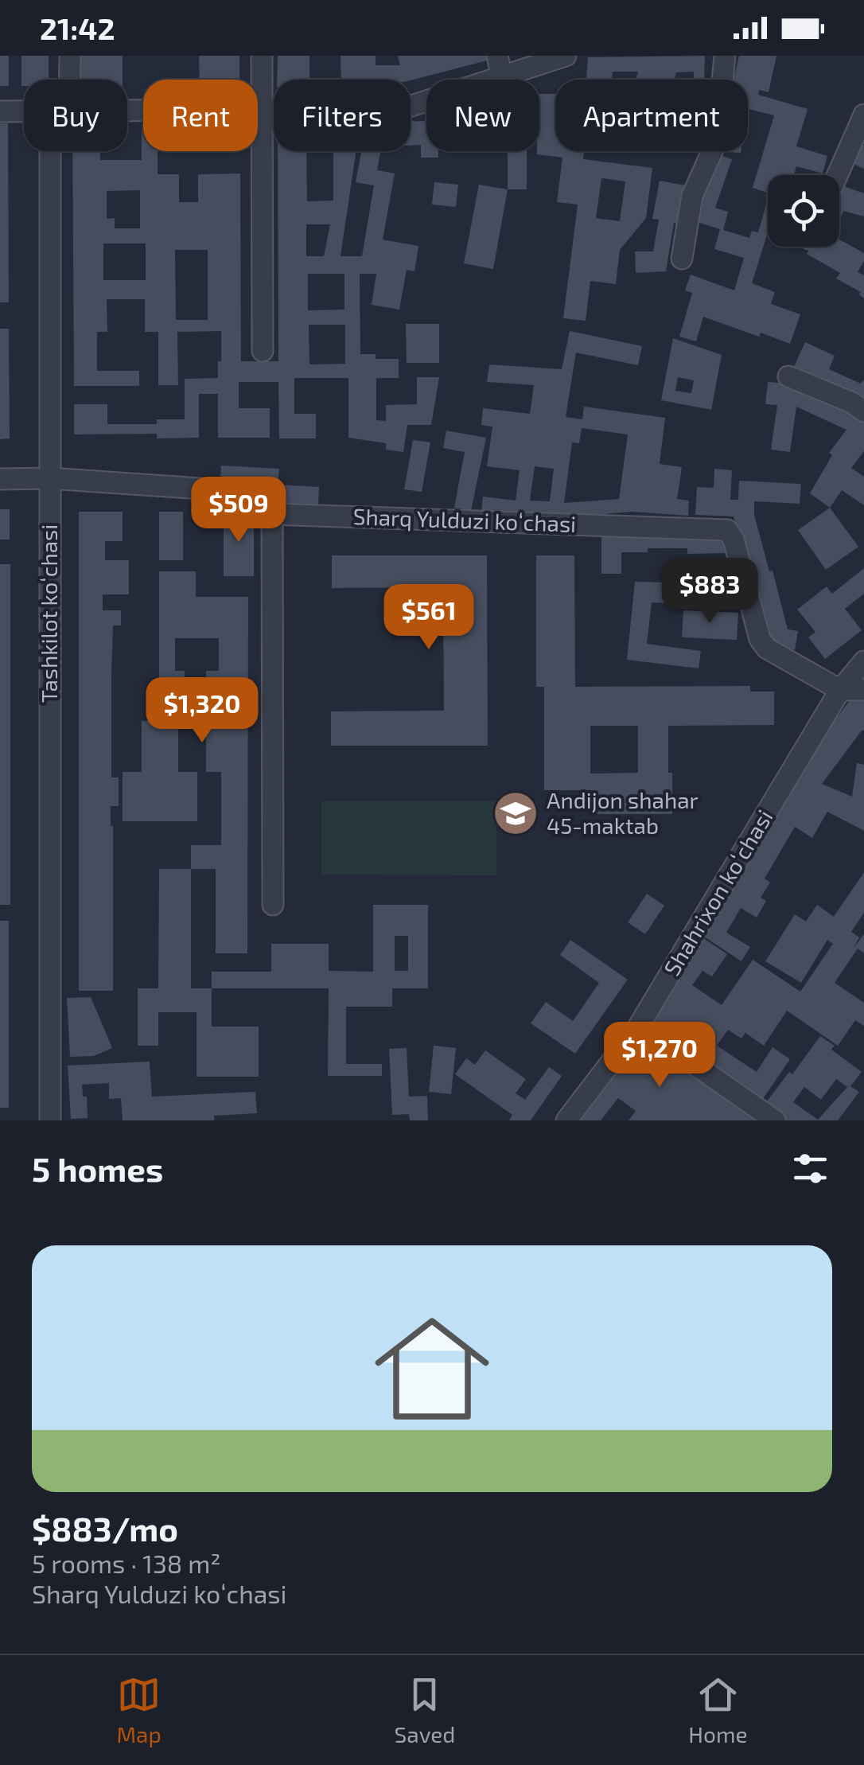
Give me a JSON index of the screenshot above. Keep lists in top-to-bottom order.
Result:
{
  "streets": {
    "street": ["Sharq Yulduzi koʻchasi", "Tashkilot koʻchasi", "Shahrixon koʻchasi"]
  },
  "crossings": [
    ["Sharq Yulduzi koʻchasi", "Shahrixon koʻchasi"]
  ],
  "places": {
    "school or university": ["Andijon shahar 45-maktab"]
  },
  "page": {
    "status": "21:42",
    "chip": [
      "Buy",
      "Rent",
      "Filters",
      "New",
      "Apartment"
    ],
    "price": [
      "$509",
      "$883",
      "$561",
      "$1,320",
      "$1,270"
    ],
    "heading": "5 homes",
    "list": [
      {
        "name": "$883/mo",
        "note": "5 rooms · 138 m² · Sharq Yulduzi koʻchasi"
      }
    ],
    "tabs": ["Map", "Saved", "Home"]
  }
}
